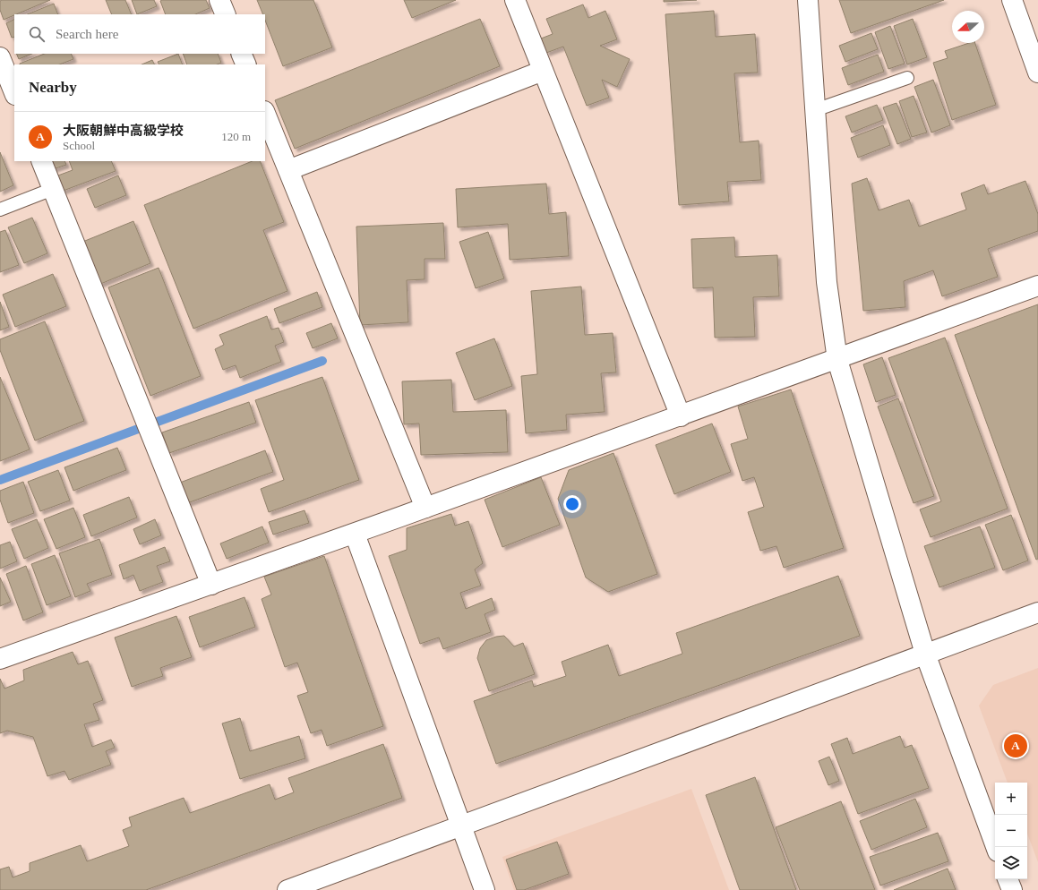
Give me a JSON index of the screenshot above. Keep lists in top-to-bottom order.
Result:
{
  "north": "left",
  "page": {
    "search": "Search here",
    "heading": "Nearby",
    "list": [
      {
        "mark": "A",
        "name": "大阪朝鮮中高級学校",
        "note": "School",
        "value": "120 m"
      }
    ],
    "pins": "A",
    "map_buttons": ["+", "−"]
  }
}
